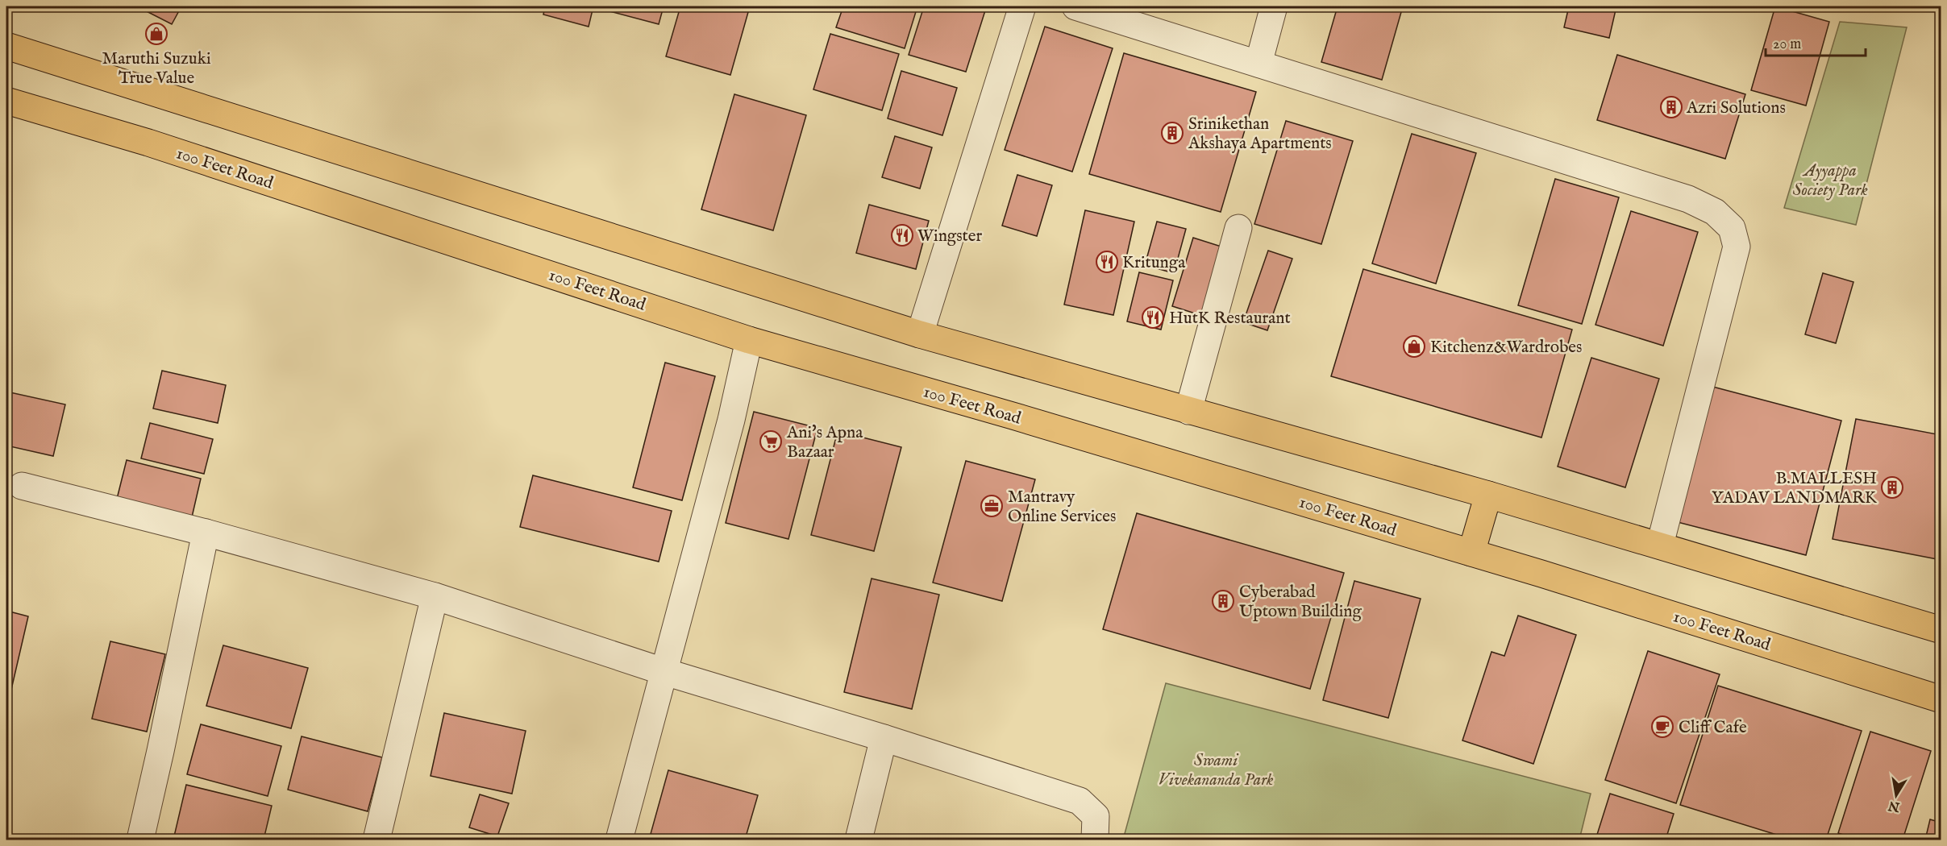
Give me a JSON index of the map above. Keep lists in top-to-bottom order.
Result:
{
  "streets": {
    "main road": ["100 Feet Road"]
  },
  "parks": ["Ayyappa Society Park", "Swami Vivekananda Park"],
  "places": {
    "shop": ["Maruthi Suzuki True Value", "Kitchenz&Wardrobes"],
    "building": [
      "Azri Solutions",
      "Srinikethan Akshaya Apartments",
      "B.MALLESH YADAV LANDMARK",
      "Cyberabad Uptown Building"
    ],
    "restaurant": ["Wingster", "Kritunga", "HutK Restaurant"],
    "supermarket": ["Ani's Apna Bazaar"],
    "office": ["Mantravy Online Services"],
    "cafe": ["Cliff Cafe"]
  },
  "scale_bar": "20 m",
  "north": "bottom"
}
